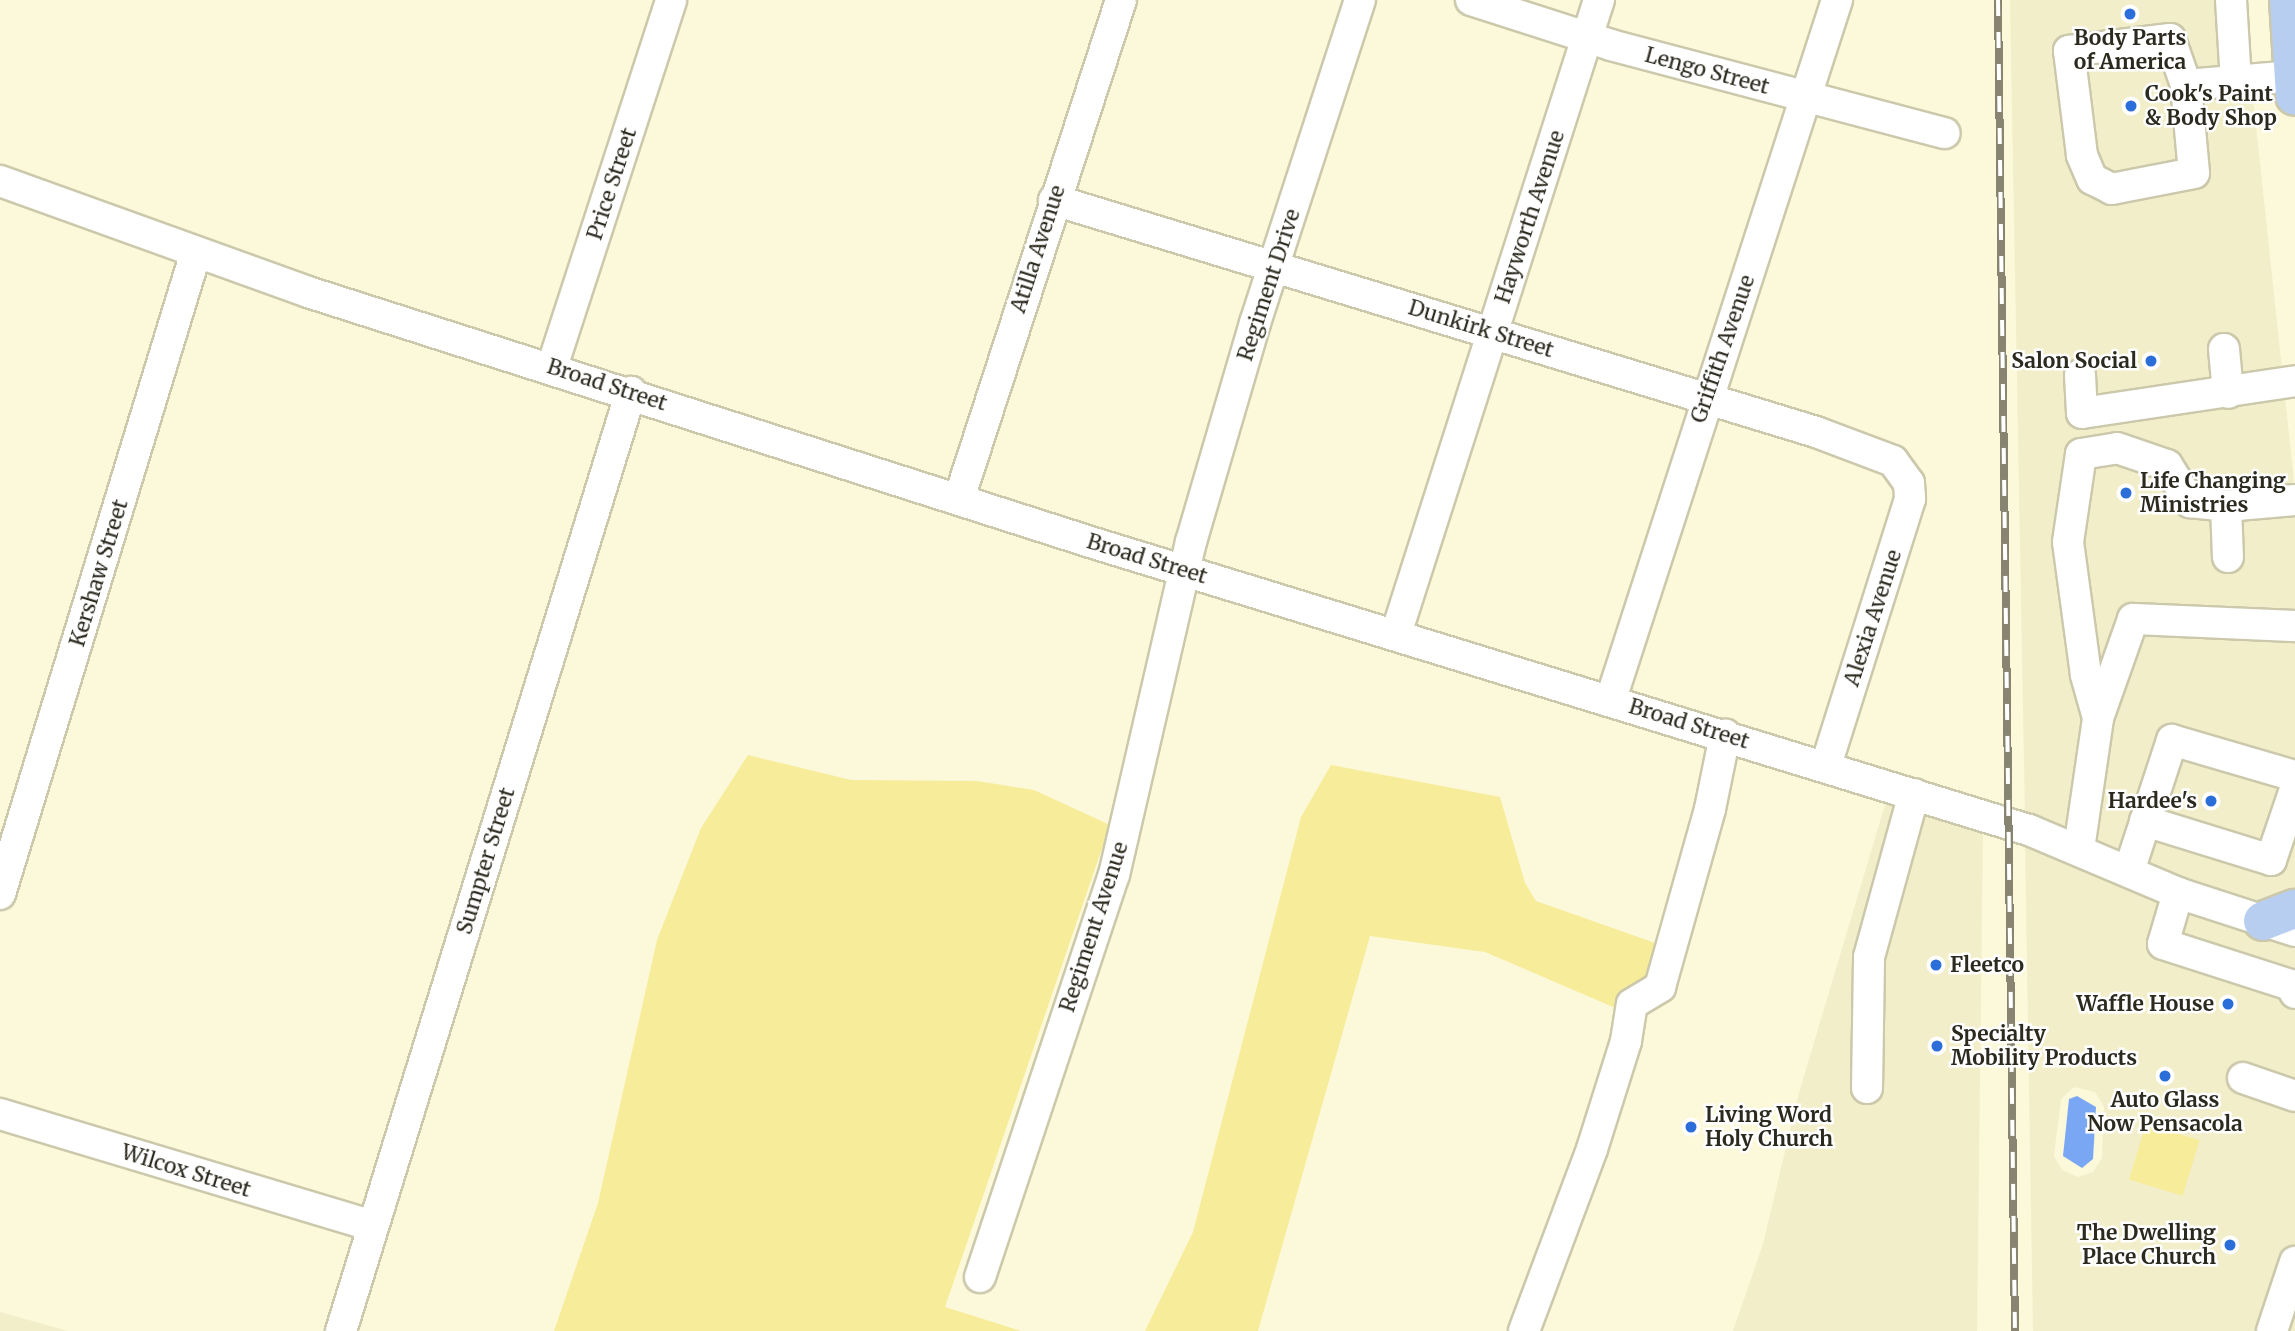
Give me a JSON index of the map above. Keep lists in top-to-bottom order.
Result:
{
  "streets": {
    "street": [
      "Lengo Street",
      "Price Street",
      "Hayworth Avenue",
      "Atilla Avenue",
      "Regiment Drive",
      "Dunkirk Street",
      "Griffith Avenue",
      "Broad Street",
      "Kershaw Street",
      "Alexia Avenue",
      "Sumpter Street",
      "Regiment Avenue",
      "Wilcox Street"
    ]
  },
  "crossings": [
    ["Lengo Street", "Hayworth Avenue"],
    ["Lengo Street", "Griffith Avenue"],
    ["Price Street", "Broad Street"],
    ["Hayworth Avenue", "Dunkirk Street"],
    ["Hayworth Avenue", "Broad Street"],
    ["Atilla Avenue", "Dunkirk Street"],
    ["Atilla Avenue", "Broad Street"],
    ["Regiment Drive", "Dunkirk Street"],
    ["Regiment Drive", "Broad Street"],
    ["Regiment Drive", "Regiment Avenue"],
    ["Dunkirk Street", "Griffith Avenue"],
    ["Dunkirk Street", "Alexia Avenue"],
    ["Griffith Avenue", "Broad Street"],
    ["Broad Street", "Kershaw Street"],
    ["Broad Street", "Alexia Avenue"],
    ["Broad Street", "Sumpter Street"],
    ["Broad Street", "Regiment Avenue"],
    ["Sumpter Street", "Wilcox Street"]
  ],
  "places": [
    "Body Parts of America",
    "Cook's Paint & Body Shop",
    "Salon Social",
    "Life Changing Ministries",
    "Hardee's",
    "Fleetco",
    "Waffle House",
    "Specialty Mobility Products",
    "Auto Glass Now Pensacola",
    "Living Word Holy Church",
    "The Dwelling Place Church"
  ]
}
